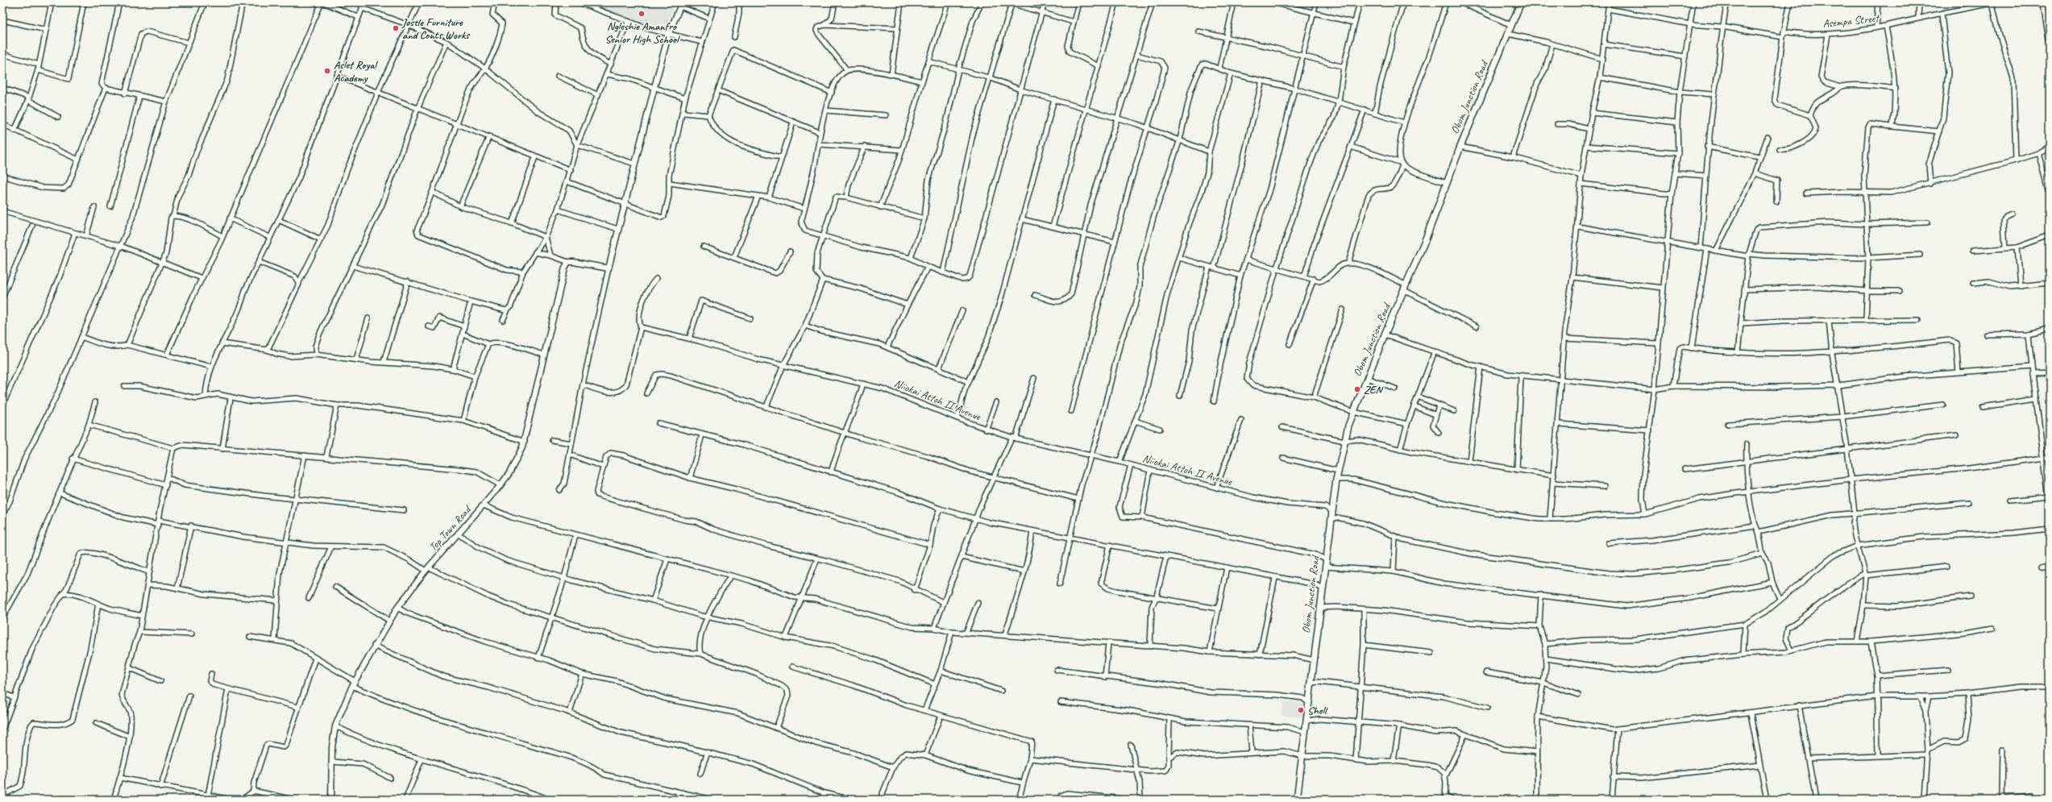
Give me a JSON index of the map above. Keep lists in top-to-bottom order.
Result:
{
  "streets": {
    "main road": ["Obom Junction Road"],
    "street": ["Asempa Street", "Niiokai Attoh II Avenue", "Top Town Road"]
  },
  "crossings": [
    ["Obom Junction Road", "Niiokai Attoh II Avenue"]
  ],
  "places": [
    "Ngleshie Amanfro Senior High School",
    "Jostle Furniture and Conts Works",
    "Aslet Royal Academy",
    "ZEN",
    "Shell"
  ]
}
